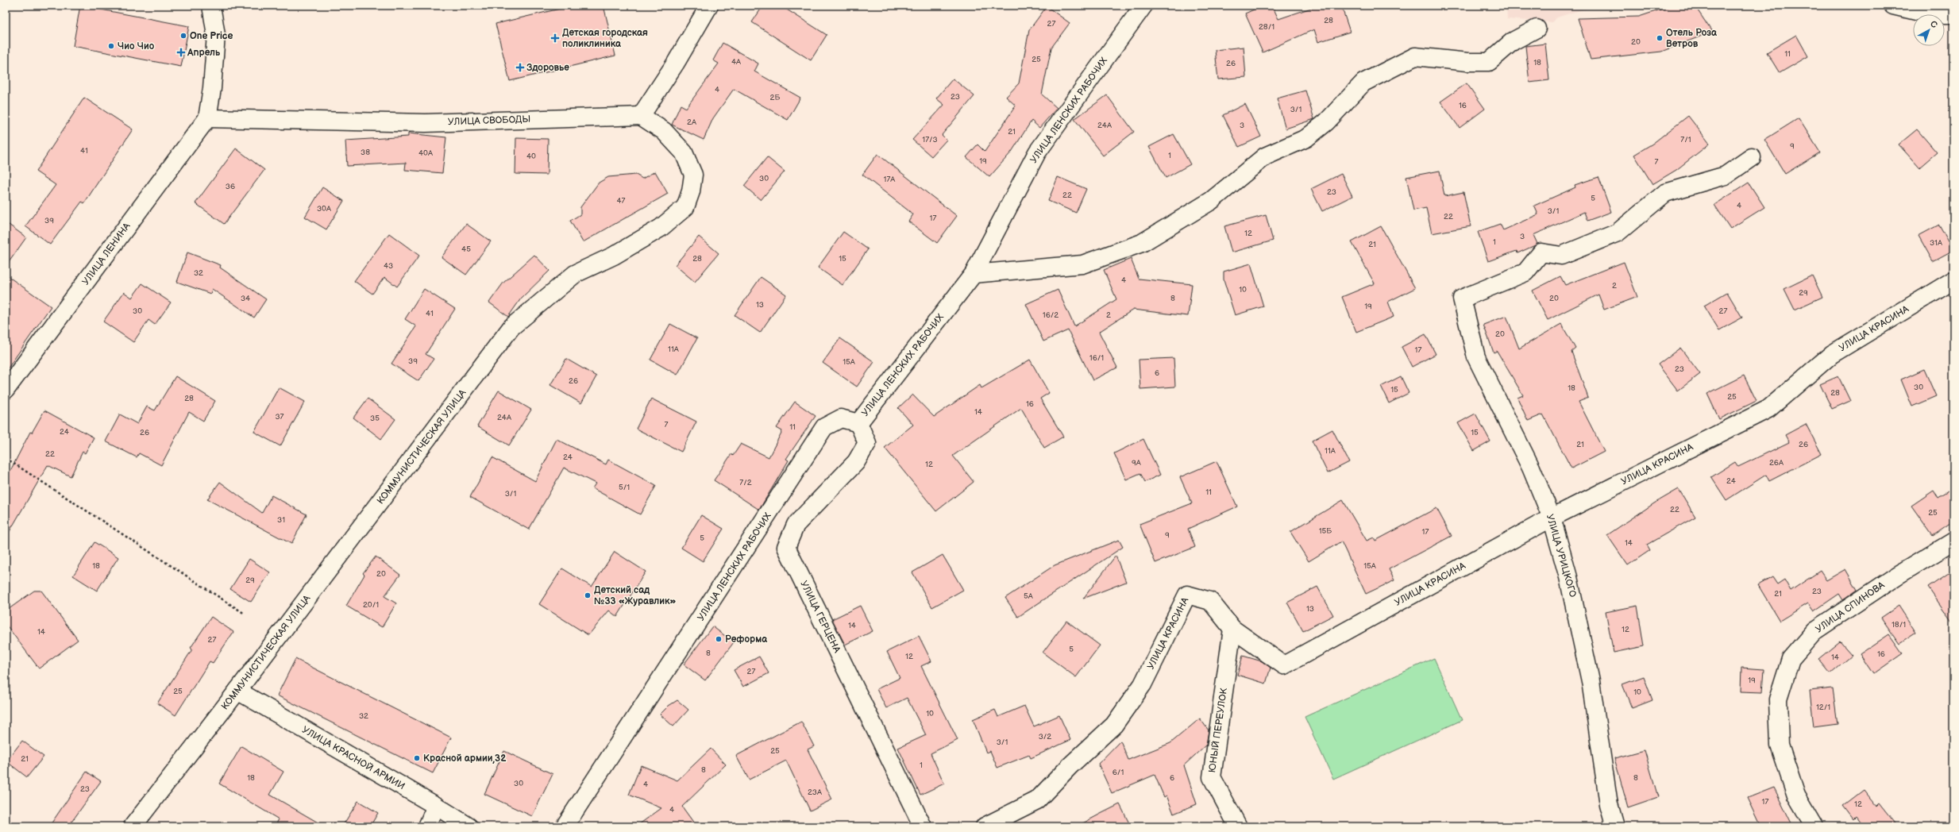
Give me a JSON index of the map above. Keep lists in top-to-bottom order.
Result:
{
  "streets": {
    "main road": [
      "УЛИЦА ЛЕНСКИХ РАБОЧИХ",
      "УЛИЦА СВОБОДЫ",
      "УЛИЦА ЛЕНИНА",
      "УЛИЦА КРАСИНА",
      "КОММУНИСТИЧЕСКАЯ УЛИЦА",
      "УЛИЦА УРИЦКОГО",
      "УЛИЦА СПИНОВА",
      "УЛИЦА ГЕРЦЕНА",
      "ЮНЫЙ ПЕРЕУЛОК",
      "УЛИЦА КРАСНОЙ АРМИИ"
    ]
  },
  "crossings": [
    ["УЛИЦА ЛЕНСКИХ РАБОЧИХ", "УЛИЦА ГЕРЦЕНА"],
    ["УЛИЦА СВОБОДЫ", "УЛИЦА ЛЕНИНА"],
    ["УЛИЦА СВОБОДЫ", "КОММУНИСТИЧЕСКАЯ УЛИЦА"],
    ["УЛИЦА КРАСИНА", "УЛИЦА УРИЦКОГО"],
    ["УЛИЦА КРАСИНА", "ЮНЫЙ ПЕРЕУЛОК"],
    ["КОММУНИСТИЧЕСКАЯ УЛИЦА", "УЛИЦА КРАСНОЙ АРМИИ"]
  ],
  "places": {
    "other": [
      "One Price",
      "Отель Роза Ветров",
      "Чио Чио",
      "Детский сад №33 «Журавлик»",
      "Реформа",
      "Красной армии,32"
    ],
    "health": ["Детская городская поликлиника", "Апрель", "Здоровье"]
  },
  "house_numbers": [
    "28",
    "27",
    "28/1",
    "20",
    "11",
    "25",
    "4А",
    "18",
    "26",
    "4",
    "23",
    "2Б",
    "16",
    "3/1",
    "2А",
    "24А",
    "3",
    "21",
    "17/3",
    "7/1",
    "9",
    "41",
    "38",
    "40А",
    "1",
    "40",
    "19",
    "7",
    "30",
    "17А",
    "36",
    "23",
    "22",
    "5",
    "47",
    "4",
    "30А",
    "3/1",
    "22",
    "17",
    "39",
    "12",
    "3",
    "1",
    "31А",
    "21",
    "45",
    "28",
    "15",
    "43",
    "32",
    "4",
    "2",
    "10",
    "29",
    "34",
    "8",
    "20",
    "13",
    "19",
    "30",
    "27",
    "41",
    "16/2",
    "2",
    "20",
    "11А",
    "17",
    "16/1",
    "39",
    "15А",
    "23",
    "6",
    "26",
    "30",
    "18",
    "15",
    "28",
    "25",
    "28",
    "16",
    "14",
    "37",
    "24А",
    "35",
    "7",
    "11",
    "24",
    "26",
    "15",
    "21",
    "26",
    "11А",
    "22",
    "24",
    "9А",
    "26А",
    "12",
    "24",
    "7/2",
    "5/1",
    "11",
    "3/1",
    "22",
    "25",
    "31",
    "15Б",
    "17",
    "9",
    "5",
    "14",
    "18",
    "15А",
    "20",
    "29",
    "23",
    "21",
    "5А",
    "20/1",
    "13",
    "18/1",
    "14",
    "12",
    "14",
    "27",
    "5",
    "8",
    "16",
    "12",
    "14",
    "27",
    "19",
    "25",
    "10",
    "12/1",
    "10",
    "32",
    "3/2",
    "3/1",
    "25",
    "21",
    "1",
    "8",
    "6/1",
    "18",
    "6",
    "8",
    "30",
    "4",
    "23",
    "23А",
    "17",
    "12",
    "4"
  ],
  "north": "top right"
}
